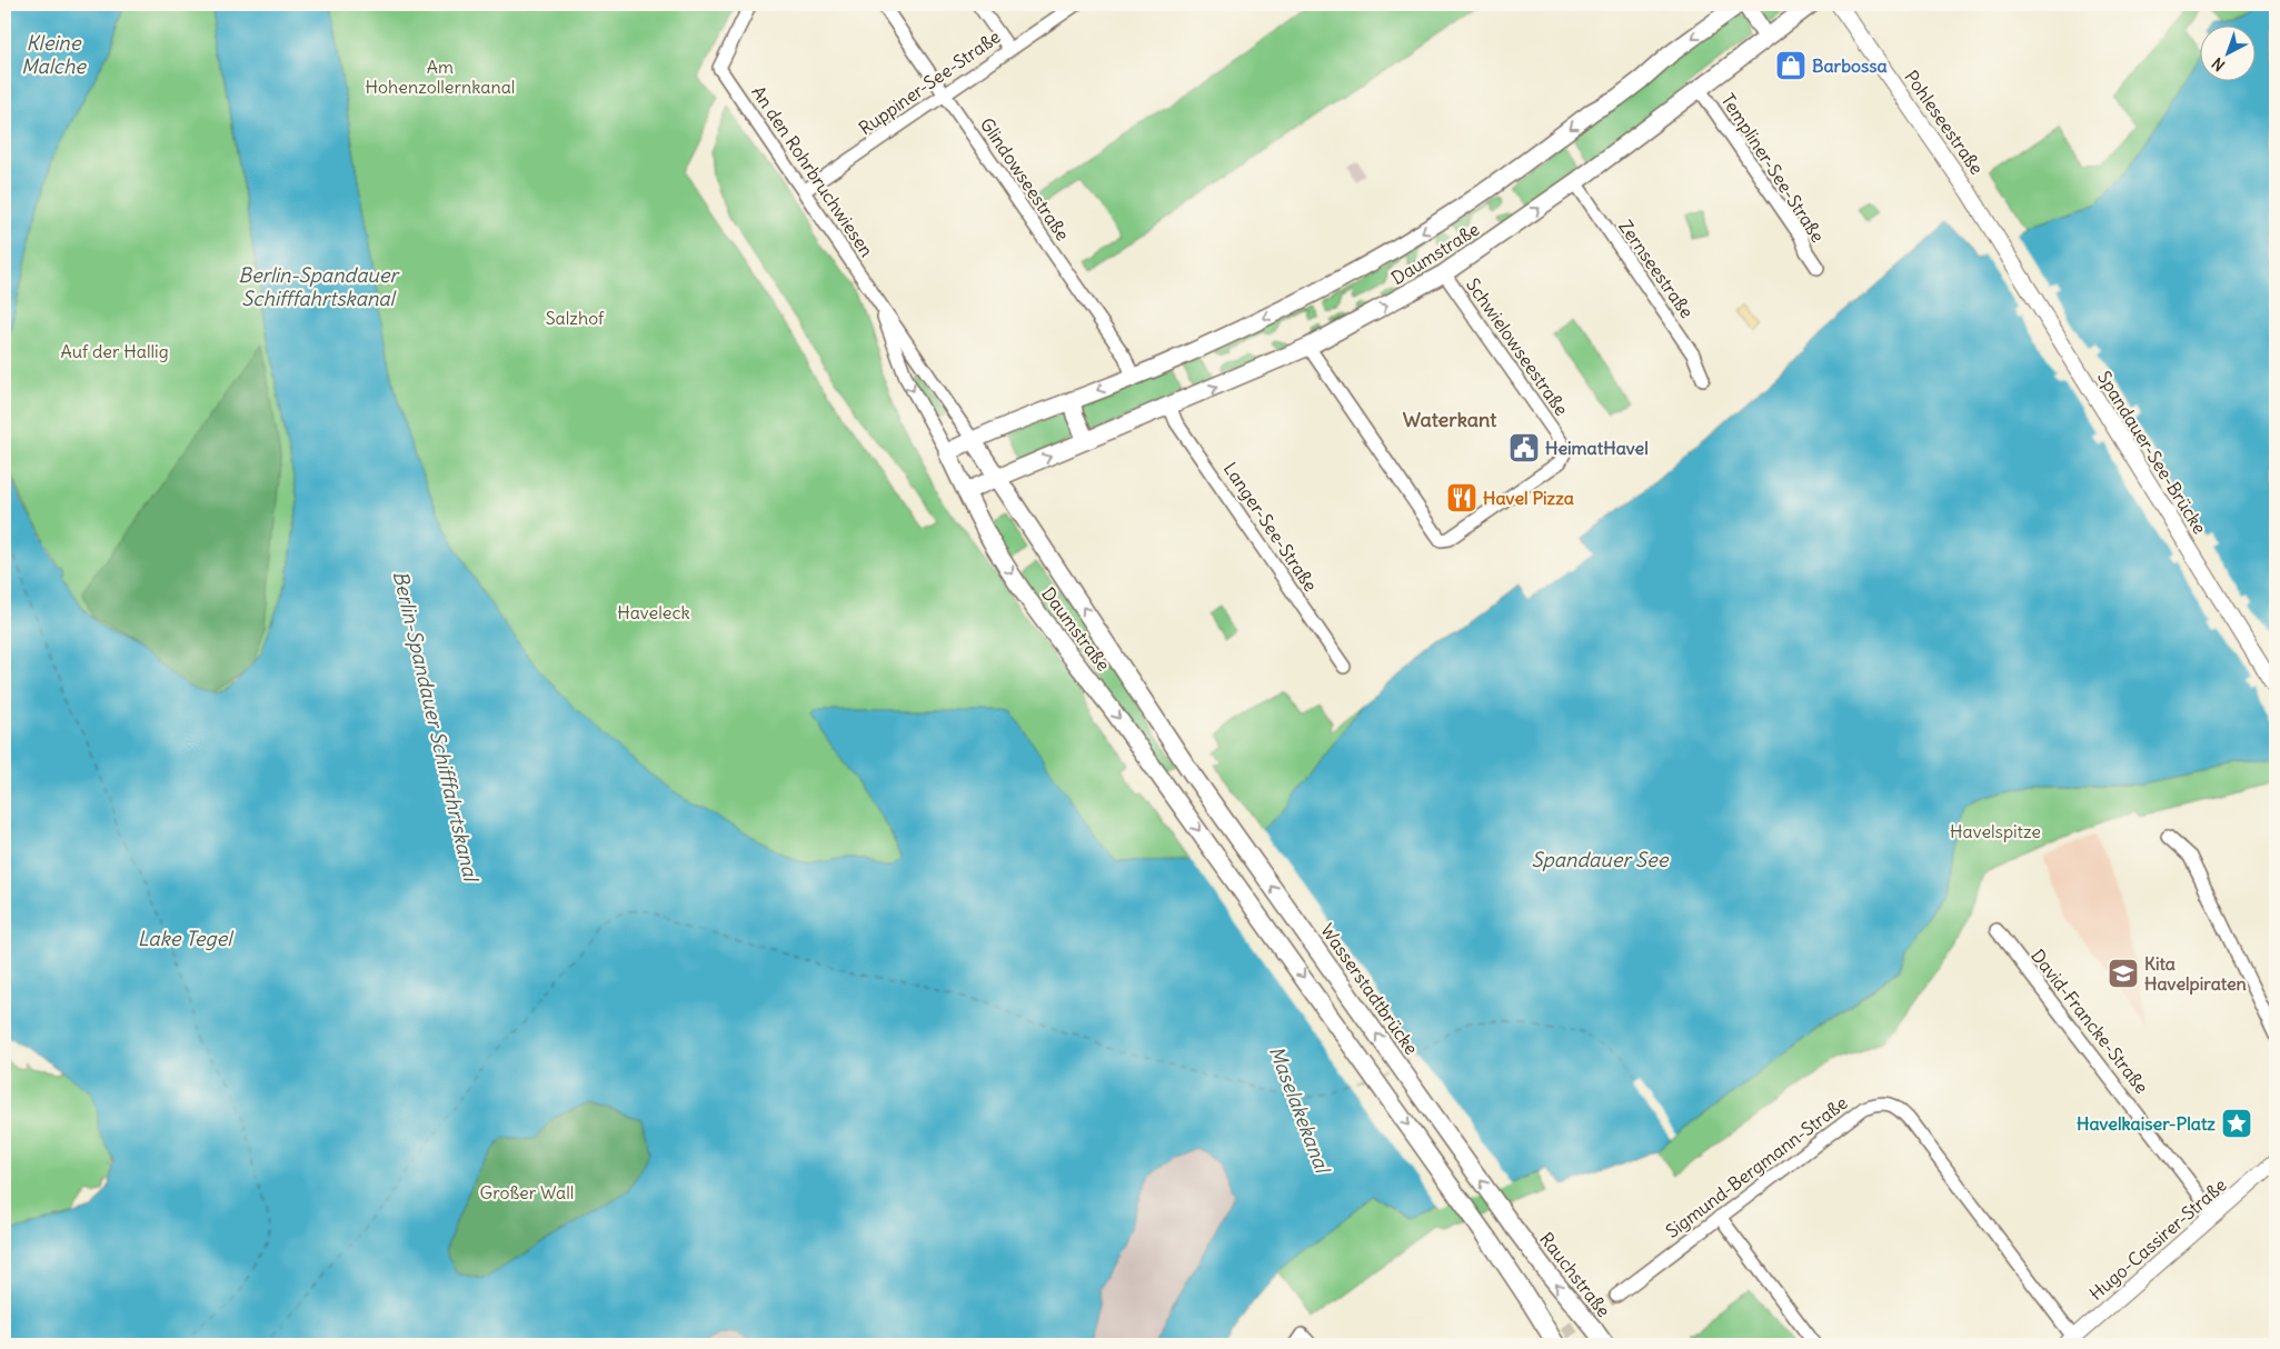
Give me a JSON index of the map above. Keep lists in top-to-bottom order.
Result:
{
  "streets": {
    "main road": ["Daumstraße", "Wasserstadtbrücke", "Rauchstraße"],
    "street": [
      "Ruppiner-See-Straße",
      "Pohleseestraße",
      "Templiner-See-Straße",
      "An den Rohrbruchwiesen",
      "Glindowseestraße",
      "Zernseestraße",
      "Schwielowseestraße",
      "Spandauer-See-Brücke",
      "Langer-See-Straße",
      "David-Francke-Straße",
      "Sigmund-Bergmann-Straße",
      "Hugo-Cassirer-Straße"
    ]
  },
  "crossings": [
    ["Ruppiner-See-Straße", "An den Rohrbruchwiesen"],
    ["Ruppiner-See-Straße", "Glindowseestraße"],
    ["Pohleseestraße", "Spandauer-See-Brücke"],
    ["Templiner-See-Straße", "Daumstraße"],
    ["An den Rohrbruchwiesen", "Daumstraße"],
    ["Glindowseestraße", "Daumstraße"],
    ["Daumstraße", "Zernseestraße"],
    ["Daumstraße", "Schwielowseestraße"],
    ["Daumstraße", "Langer-See-Straße"],
    ["Daumstraße", "Wasserstadtbrücke"],
    ["Wasserstadtbrücke", "Rauchstraße"],
    ["David-Francke-Straße", "Hugo-Cassirer-Straße"],
    ["Sigmund-Bergmann-Straße", "Hugo-Cassirer-Straße"]
  ],
  "one_way": ["Wasserstadtbrücke", "Rauchstraße"],
  "districts": ["Waterkant"],
  "water": [
    "Kleine Malche",
    "Berlin-Spandauer Schifffahrtskanal",
    "Spandauer See",
    "Lake Tegel",
    "Maselakekanal"
  ],
  "parks": [
    "Am Hohenzollernkanal",
    "Salzhof",
    "Auf der Hallig",
    "Haveleck",
    "Havelspitze",
    "Großer Wall"
  ],
  "places": {
    "shop": ["Barbossa"],
    "public building": ["HeimatHavel"],
    "restaurant": ["Havel Pizza"],
    "school or university": ["Kita Havelpiraten"],
    "place": ["Havelkaiser-Platz"]
  },
  "north": "bottom left"
}
